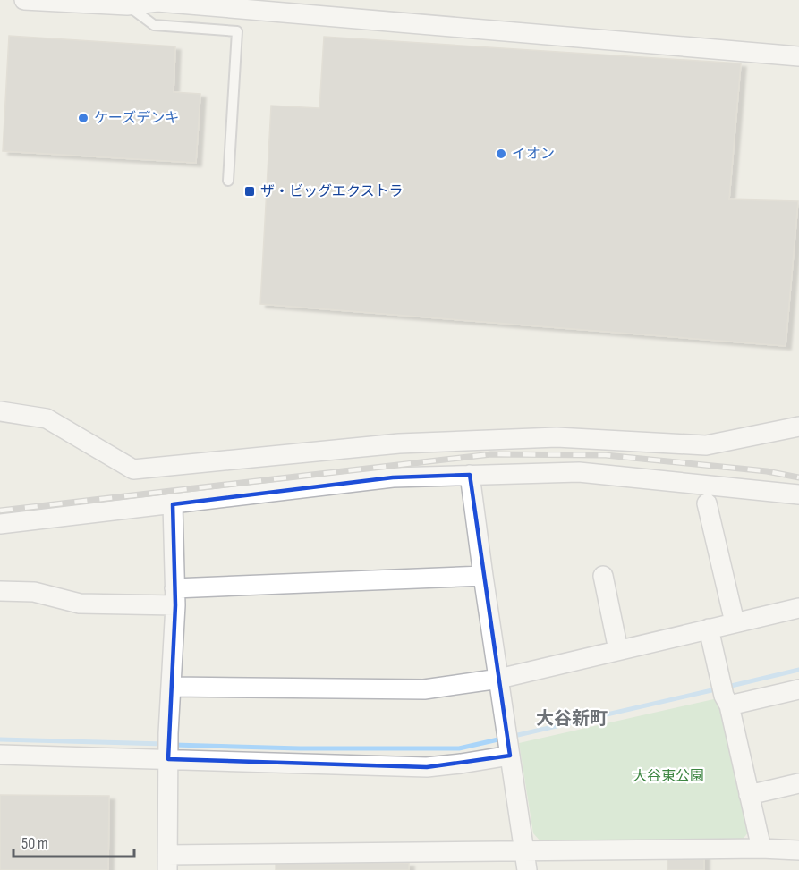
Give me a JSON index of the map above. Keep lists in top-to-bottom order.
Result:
{
  "districts": ["大谷新町"],
  "parks": ["大谷東公園"],
  "places": {
    "other": ["ケーズデンキ", "イオン"],
    "transit": ["ザ・ビッグエクストラ"]
  },
  "scale_bar": "50 m"
}
